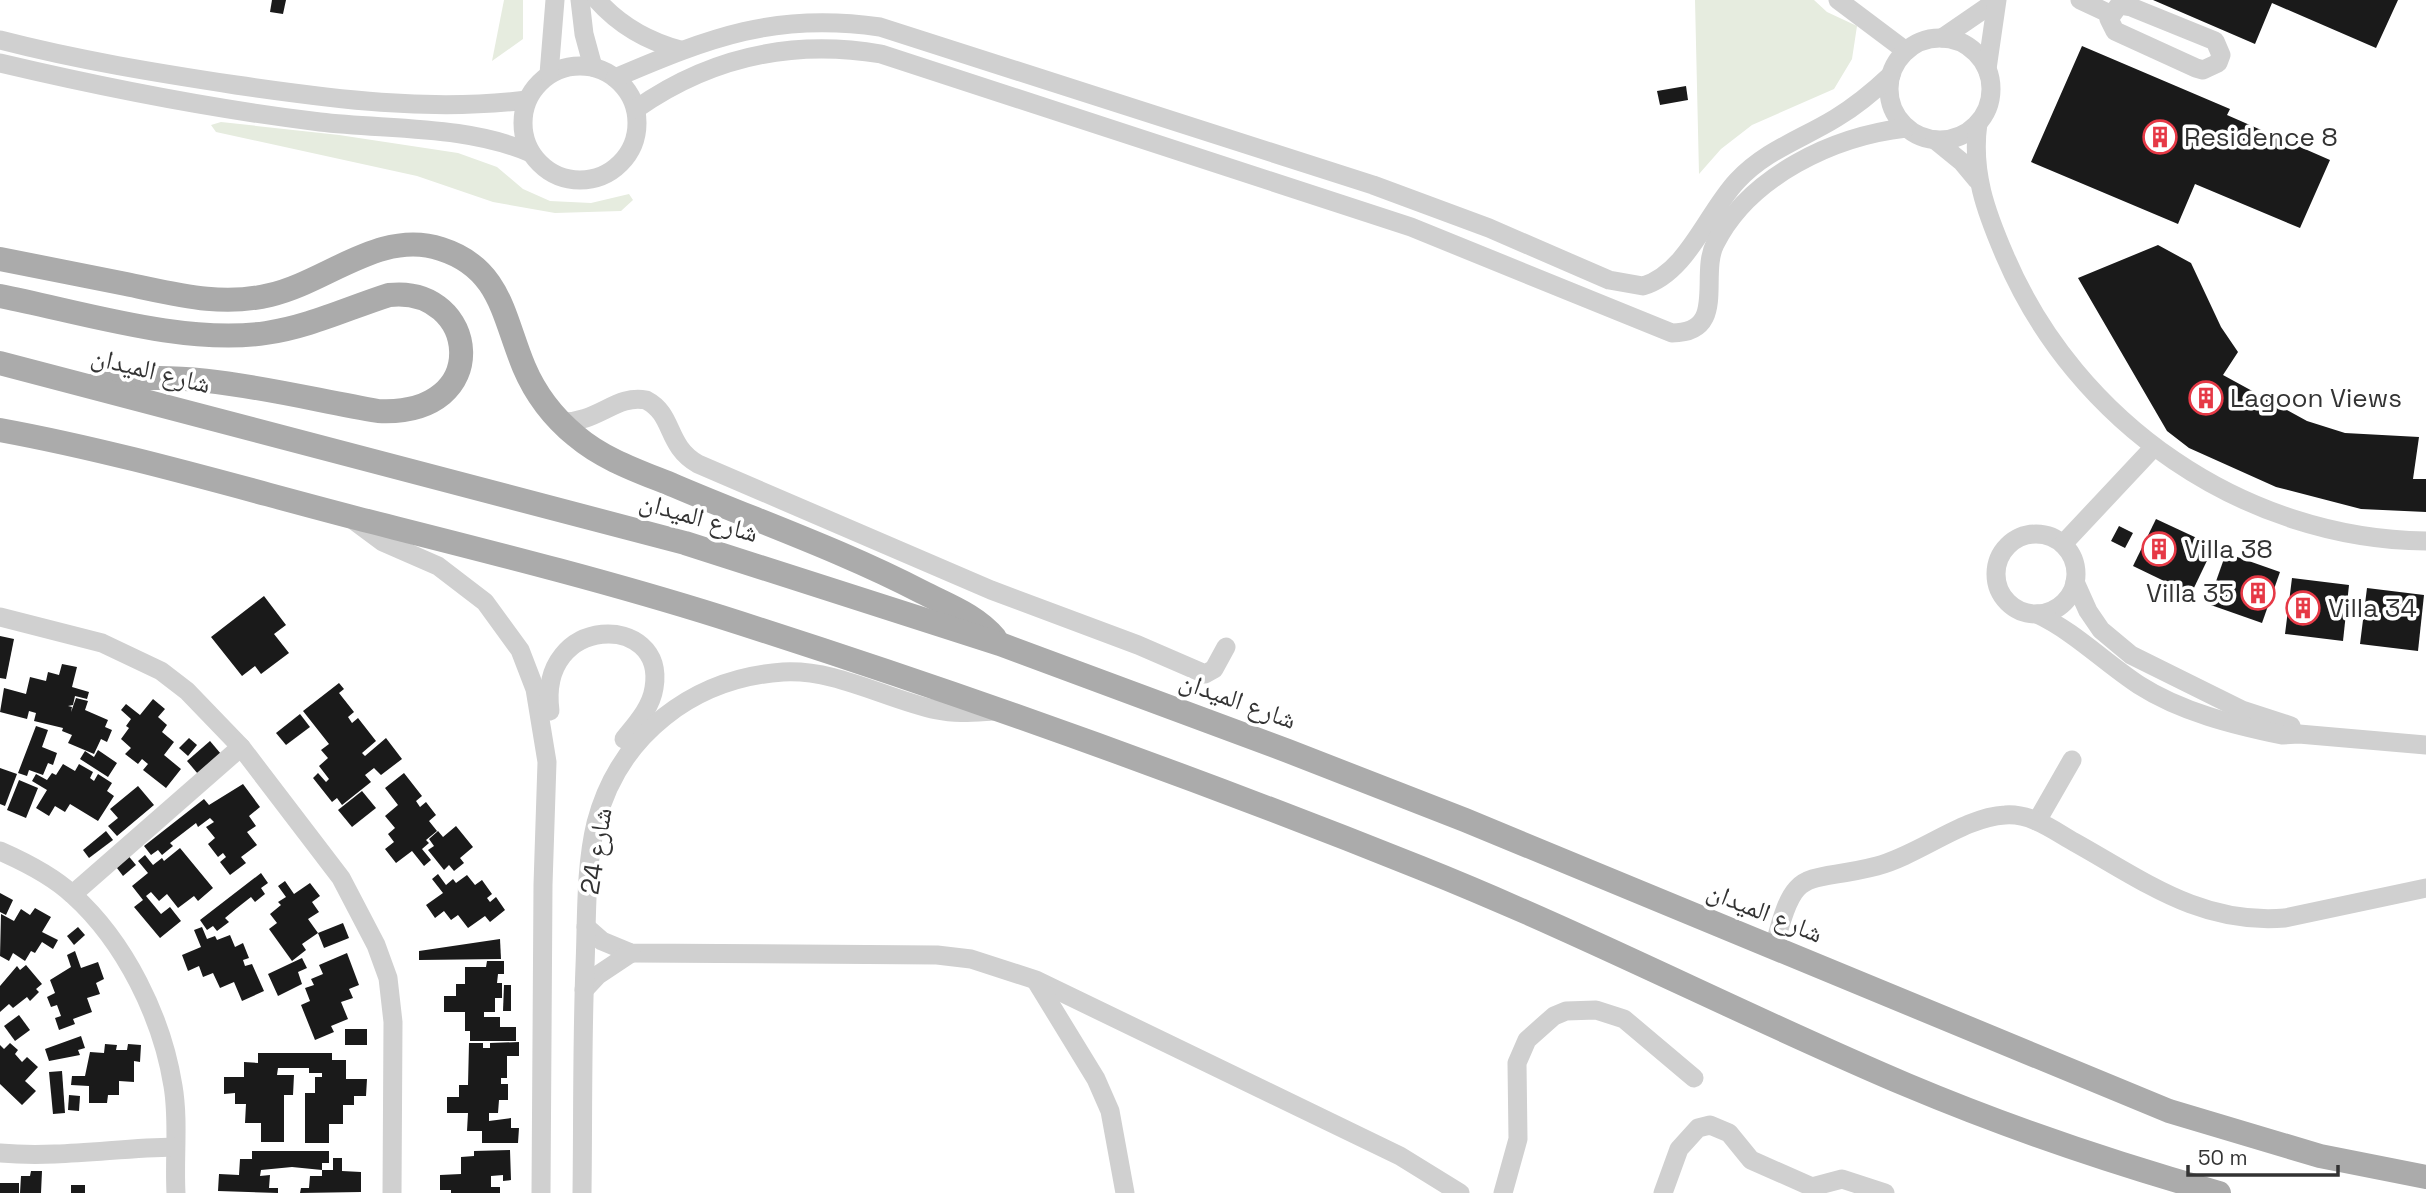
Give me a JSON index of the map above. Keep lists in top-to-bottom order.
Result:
{
  "streets": {
    "main road": ["شارع الميدان"],
    "street": ["شارع 24"]
  },
  "places": {
    "building": [
      "Residence 8",
      "Lagoon Views",
      "Villa 38",
      "Villa 35",
      "Villa 34"
    ]
  },
  "scale_bar": "50 m"
}
